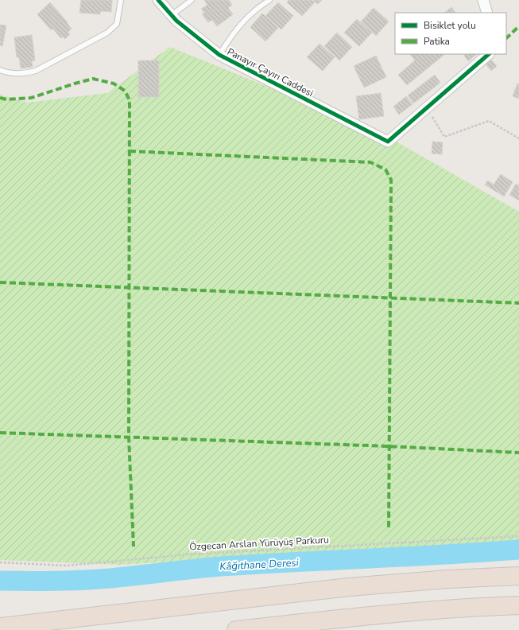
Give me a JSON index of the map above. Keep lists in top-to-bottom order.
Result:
{
  "streets": {
    "street": ["Panayır Çayırı Caddesi"],
    "path": ["Özgecan Arslan Yürüyüş Parkuru"]
  },
  "water": ["Kâğıthane Deresi"],
  "legend": ["Bisiklet yolu", "Patika"]
}
